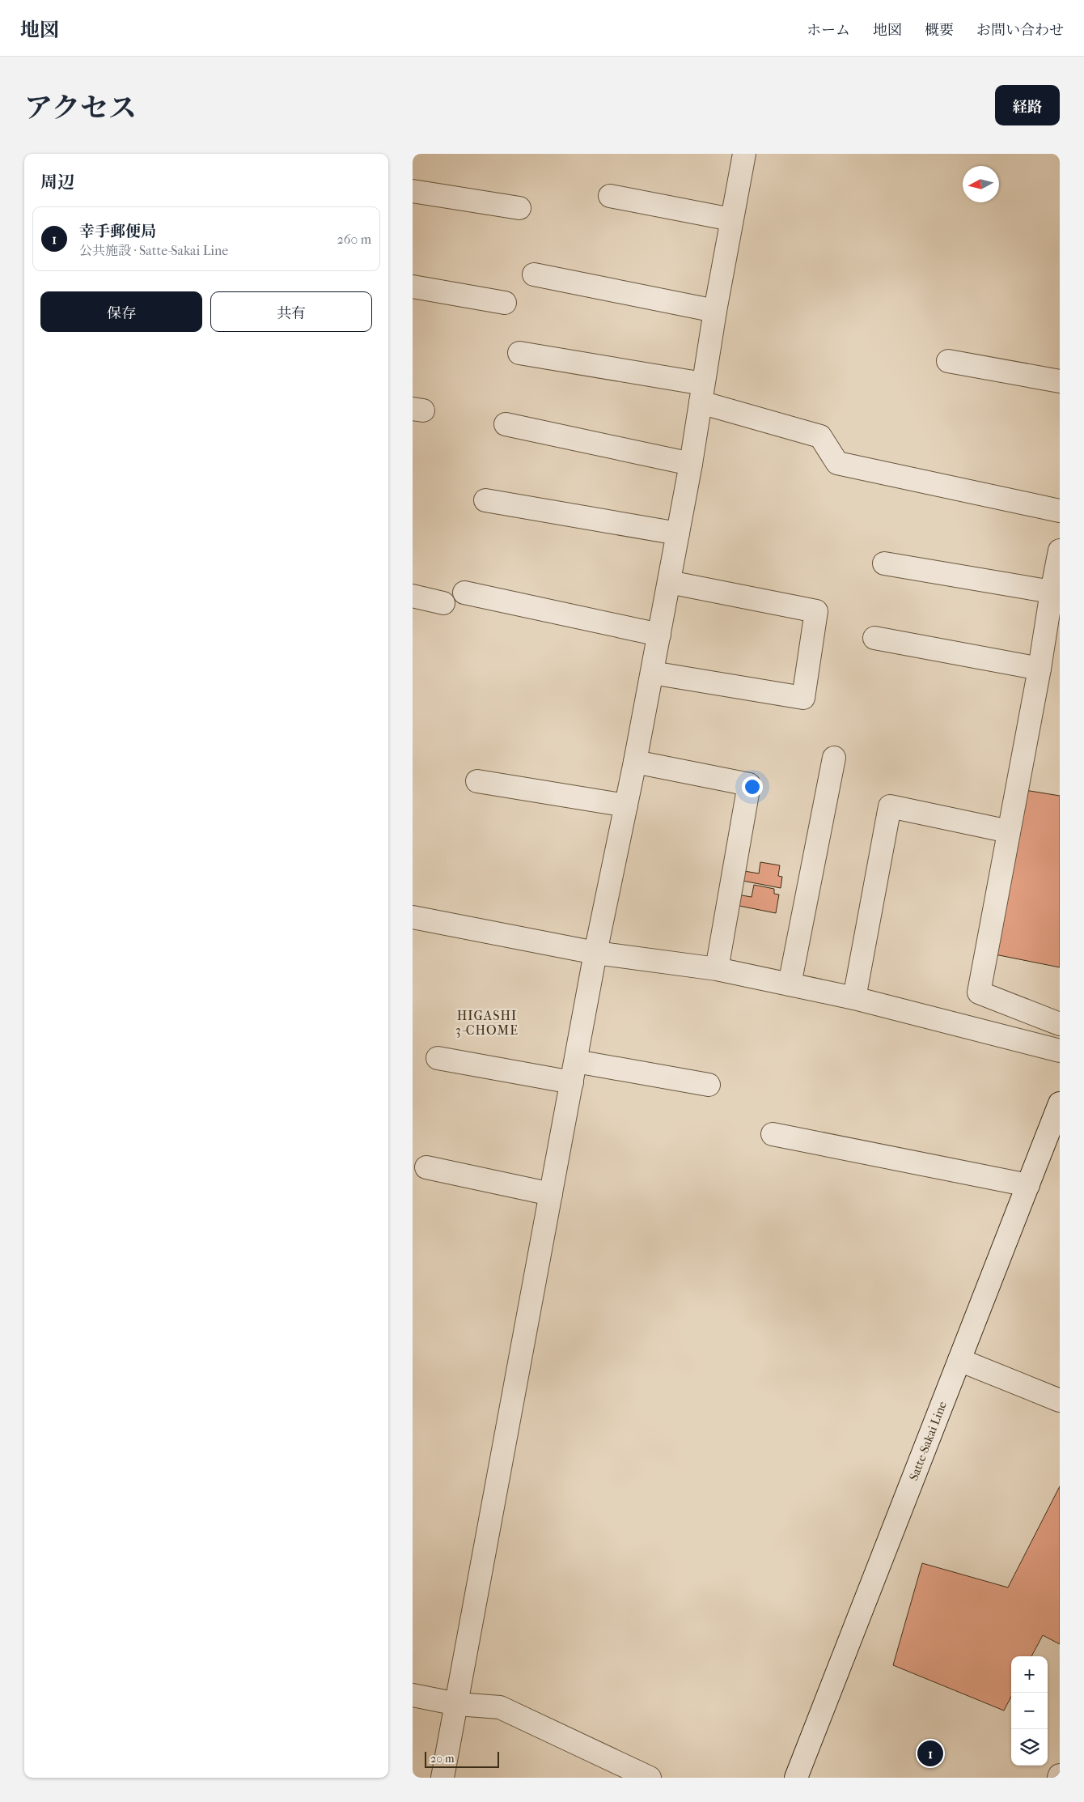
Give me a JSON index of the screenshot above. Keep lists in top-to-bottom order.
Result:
{
  "streets": {
    "street": ["Satte-Sakai Line"]
  },
  "districts": ["HIGASHI 3-CHOME"],
  "scale_bar": "20 m",
  "north": "left",
  "page": {
    "header": "地図",
    "nav": [
      "ホーム",
      "地図",
      "概要",
      "お問い合わせ"
    ],
    "title": "アクセス",
    "buttons": [
      "経路",
      ["保存", "共有"]
    ],
    "heading": "周辺",
    "list": [
      {
        "mark": "1",
        "name": "幸手郵便局",
        "note": "公共施設 · Satte-Sakai Line",
        "value": "260 m"
      }
    ],
    "map_buttons": ["+", "−"],
    "pins": "1",
    "scale": "20 m"
  }
}
